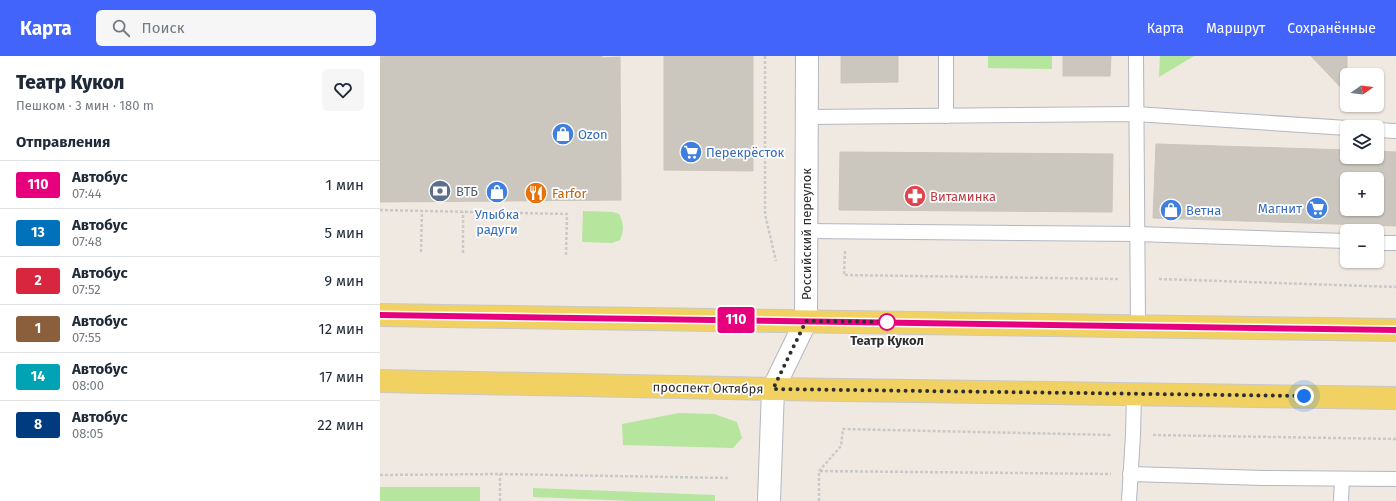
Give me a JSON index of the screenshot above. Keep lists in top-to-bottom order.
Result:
{
  "streets": {
    "main road": ["проспект Октября"],
    "street": ["Российский переулок"]
  },
  "crossings": [
    ["Российский переулок", "проспект Октября"]
  ],
  "places": {
    "shop": ["Ozon", "Улыбка радуги", "Ветна"],
    "supermarket": ["Перекрёсток", "Магнит"],
    "bank": ["ВТБ"],
    "restaurant": ["Farfor"],
    "pharmacy": ["Витаминка"],
    "other": ["Театр Кукол"]
  },
  "lines": ["bus line 110"],
  "north": "right",
  "page": {
    "header": "Карта",
    "search": "Поиск",
    "nav": ["Карта", "Маршрут", "Сохранённые"],
    "heading": [
      ["Театр Кукол", "Пешком · 3 мин · 180 m"],
      "Отправления"
    ],
    "on_map": "110",
    "map_buttons": ["+", "−"],
    "list": [
      {
        "mark": "110",
        "name": "Автобус",
        "note": "07:44",
        "value": "1 мин"
      },
      {
        "mark": "13",
        "name": "Автобус",
        "note": "07:48",
        "value": "5 мин"
      },
      {
        "mark": "2",
        "name": "Автобус",
        "note": "07:52",
        "value": "9 мин"
      },
      {
        "mark": "1",
        "name": "Автобус",
        "note": "07:55",
        "value": "12 мин"
      },
      {
        "mark": "14",
        "name": "Автобус",
        "note": "08:00",
        "value": "17 мин"
      },
      {
        "mark": "8",
        "name": "Автобус",
        "note": "08:05",
        "value": "22 мин"
      }
    ]
  }
}
